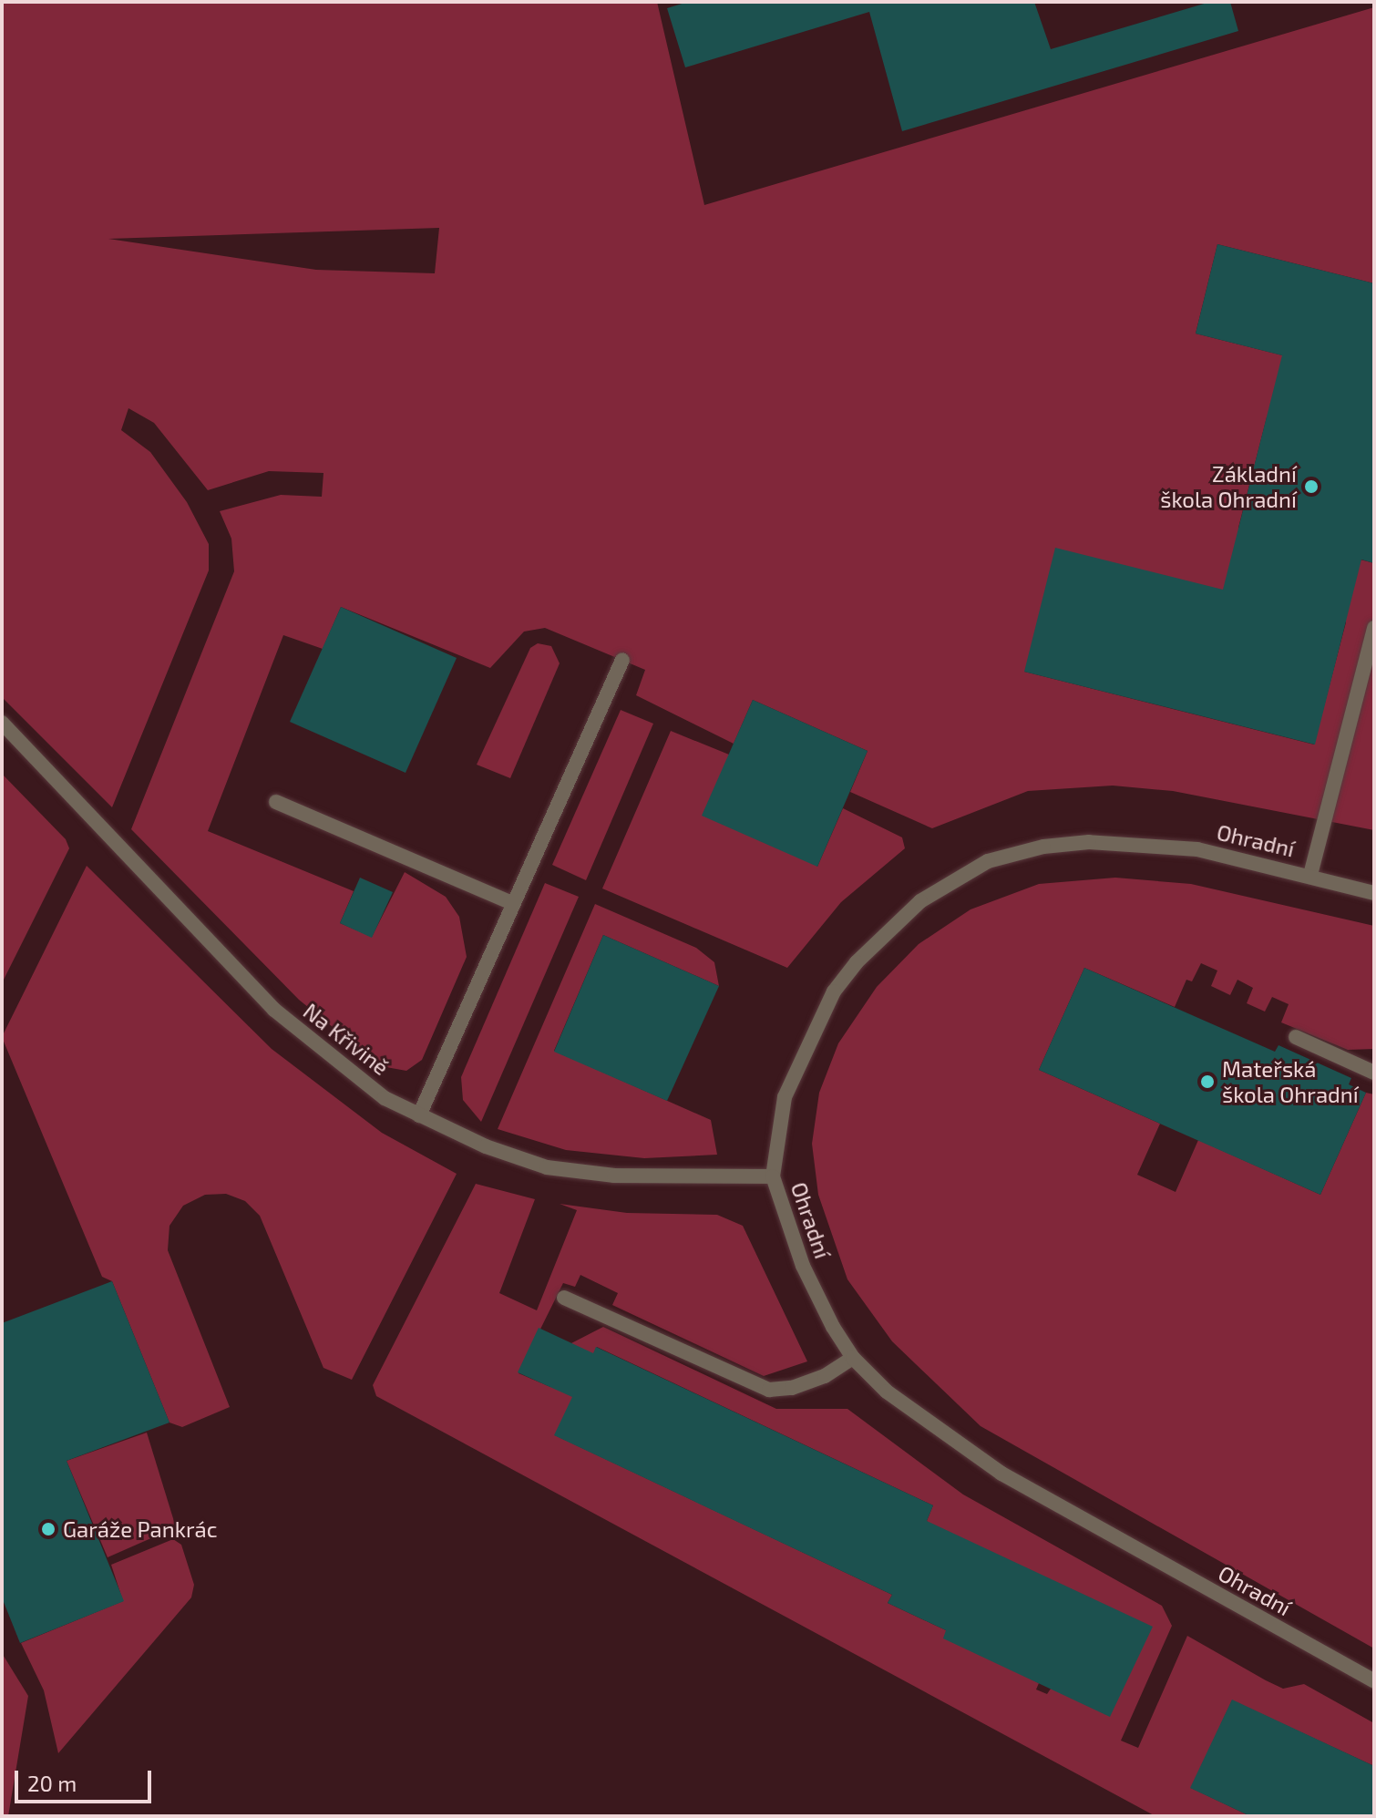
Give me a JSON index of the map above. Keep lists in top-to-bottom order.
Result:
{
  "streets": {
    "street": ["Ohradní", "Na Křivině"]
  },
  "crossings": [
    ["Ohradní", "Na Křivině"]
  ],
  "places": ["Základní škola Ohradní", "Mateřská škola Ohradní", "Garáže Pankrác"],
  "scale_bar": "20 m"
}
